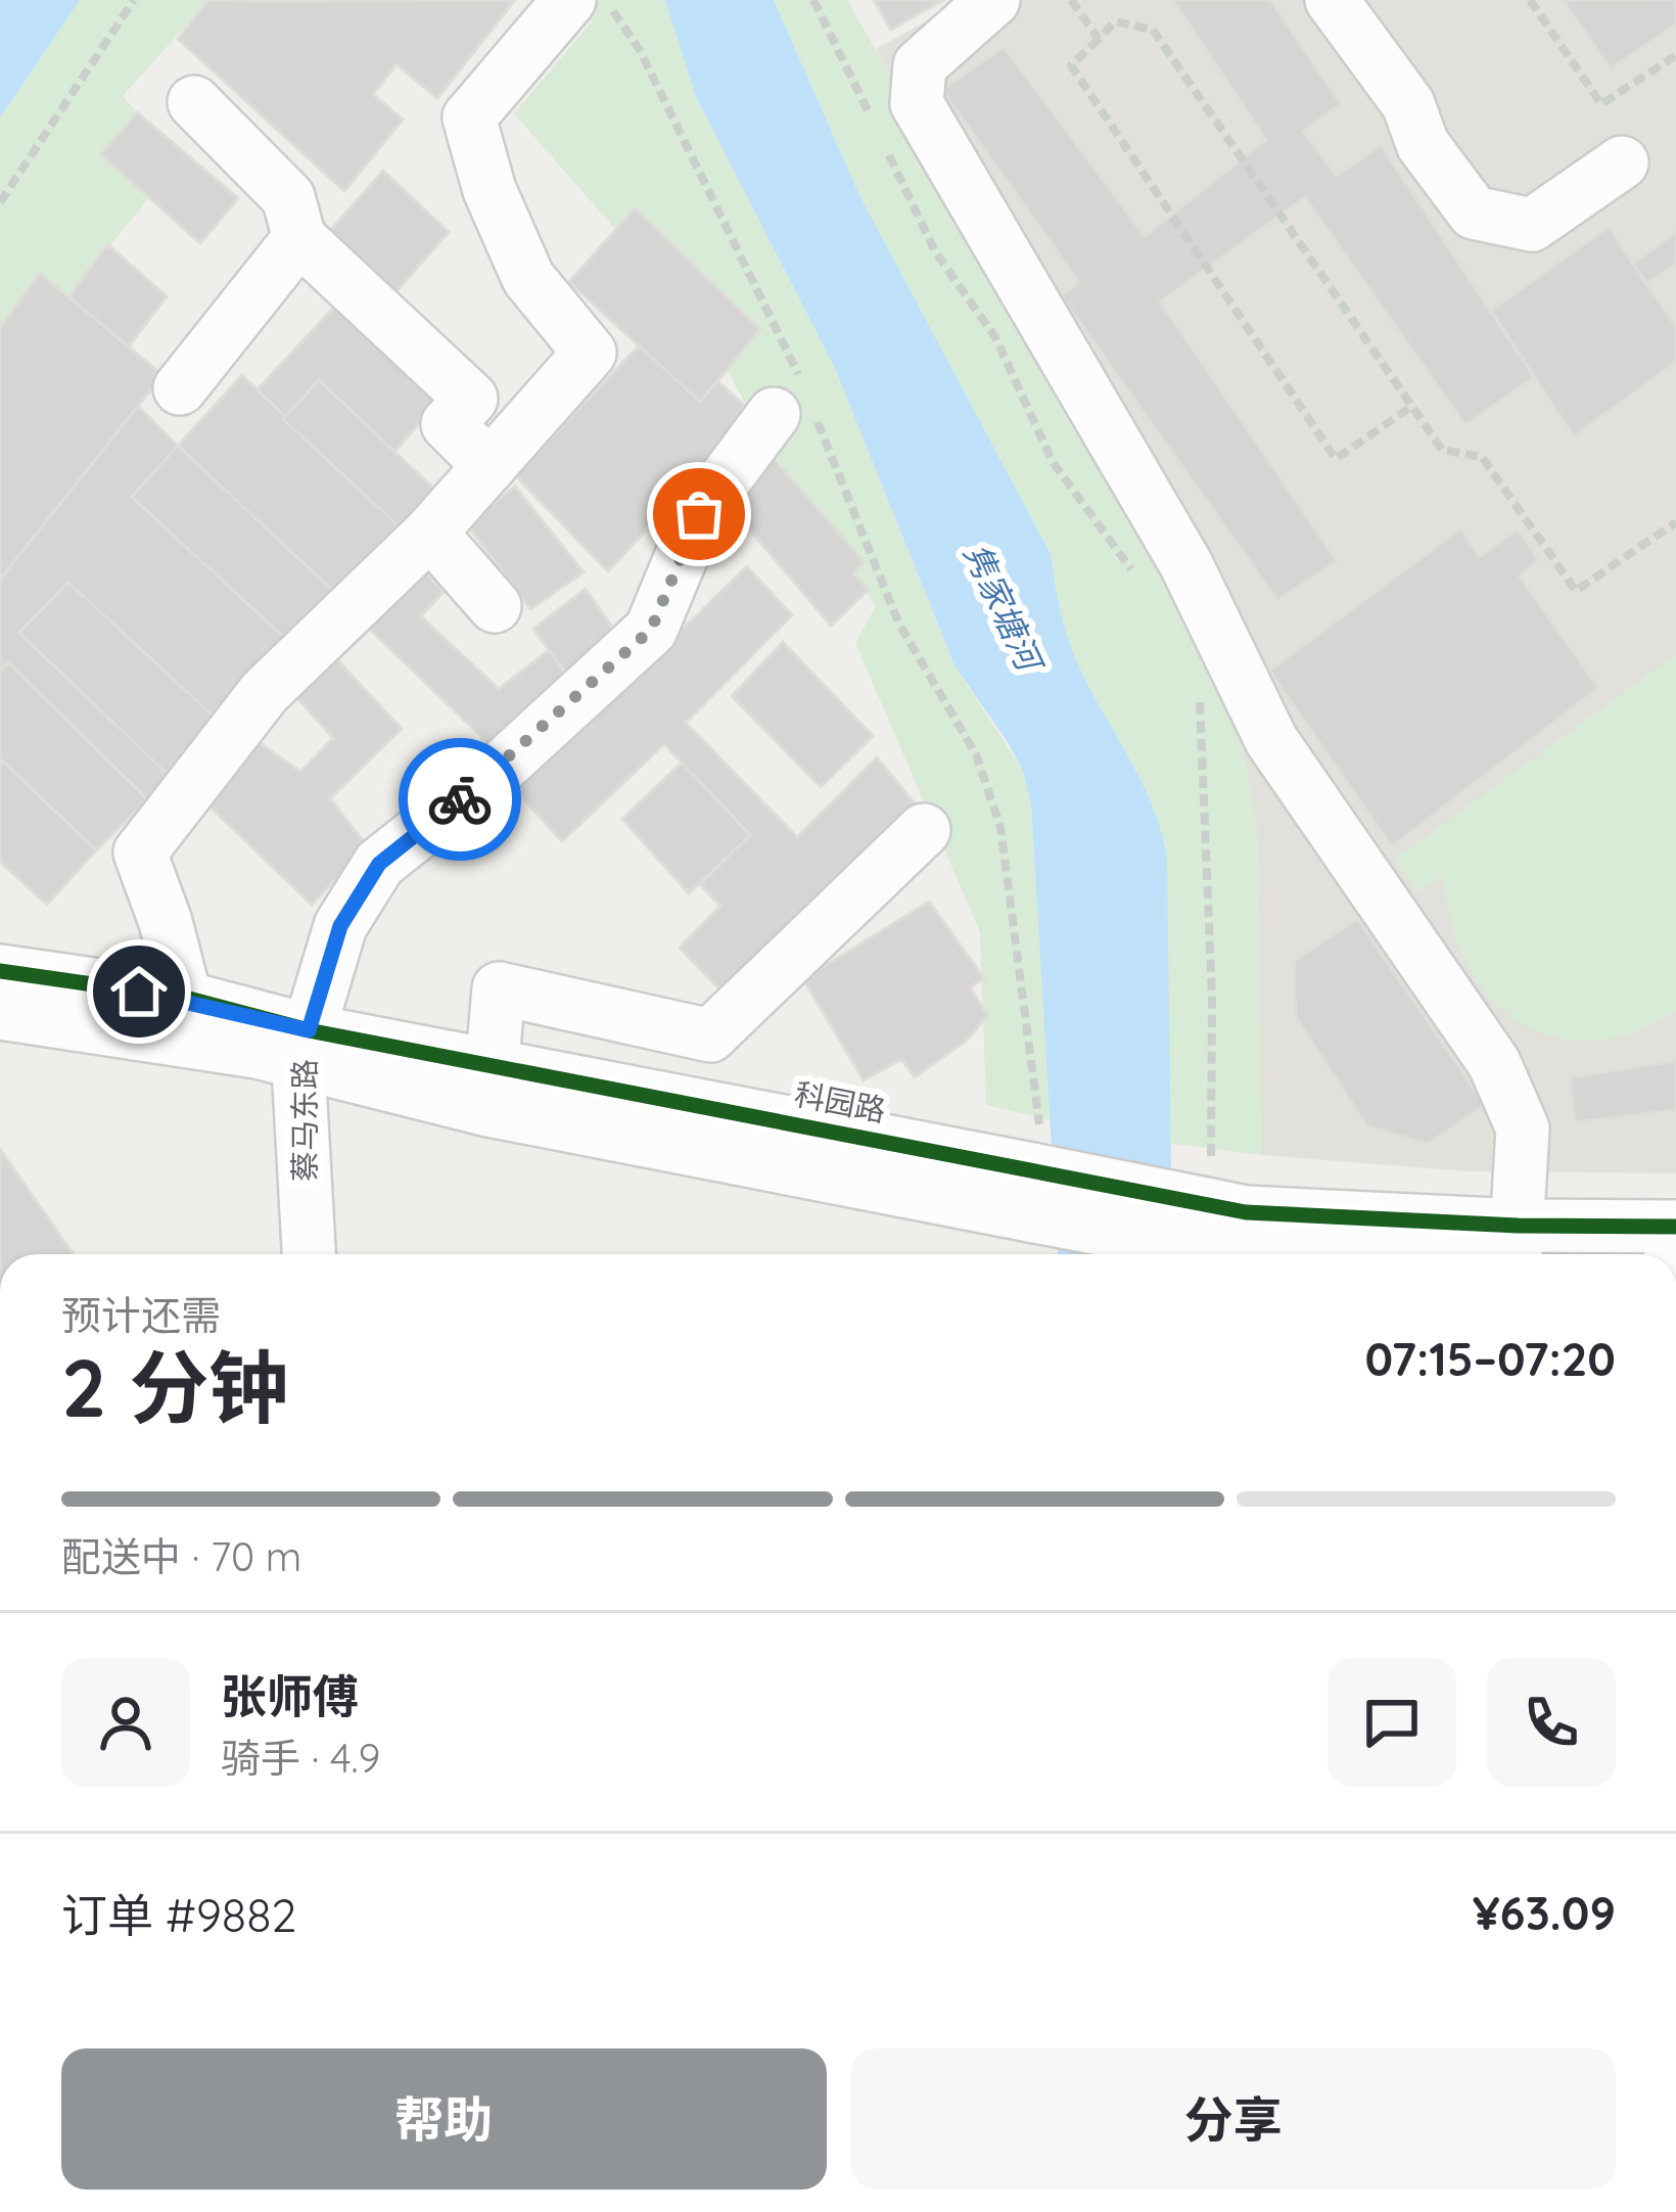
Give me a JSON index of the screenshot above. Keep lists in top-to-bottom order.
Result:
{
  "streets": {
    "street": ["蔡马东路"],
    "cycle path": ["科园路"]
  },
  "water": ["隽家塘河"],
  "page": {
    "heading": ["2 分钟", "预计还需", "07:15–07:20"],
    "panel": [
      "张师傅",
      "骑手 · 4.9",
      "订单 #9882",
      "¥63.09"
    ],
    "bar": "配送中 · 70 m",
    "buttons": ["帮助", "分享"]
  }
}
